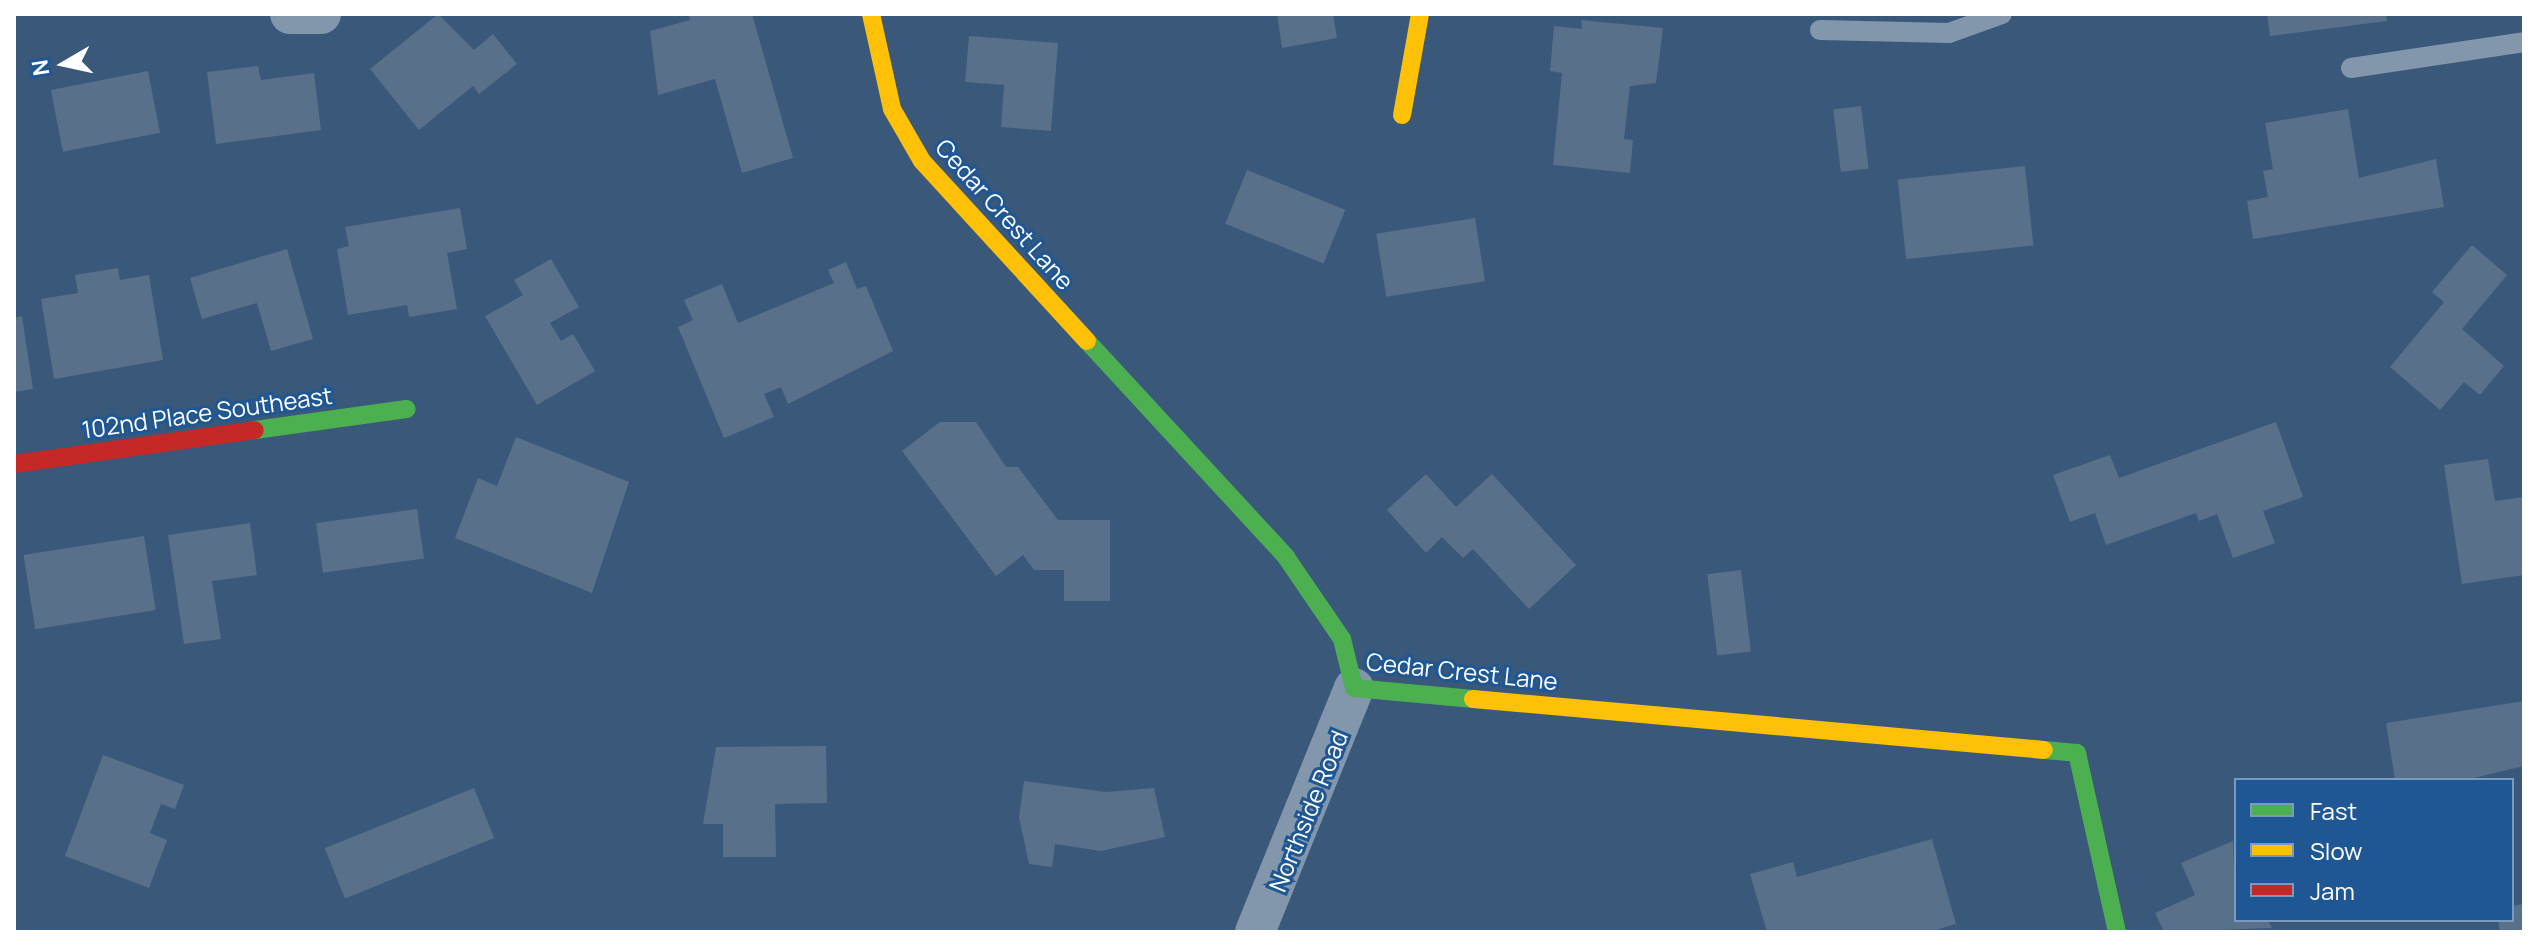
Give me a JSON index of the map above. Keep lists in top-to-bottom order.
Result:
{
  "streets": {
    "street": ["Cedar Crest Lane", "102nd Place Southeast", "Northside Road"]
  },
  "crossings": [
    ["Cedar Crest Lane", "Northside Road"]
  ],
  "legend": ["Fast", "Slow", "Jam"],
  "north": "left"
}
